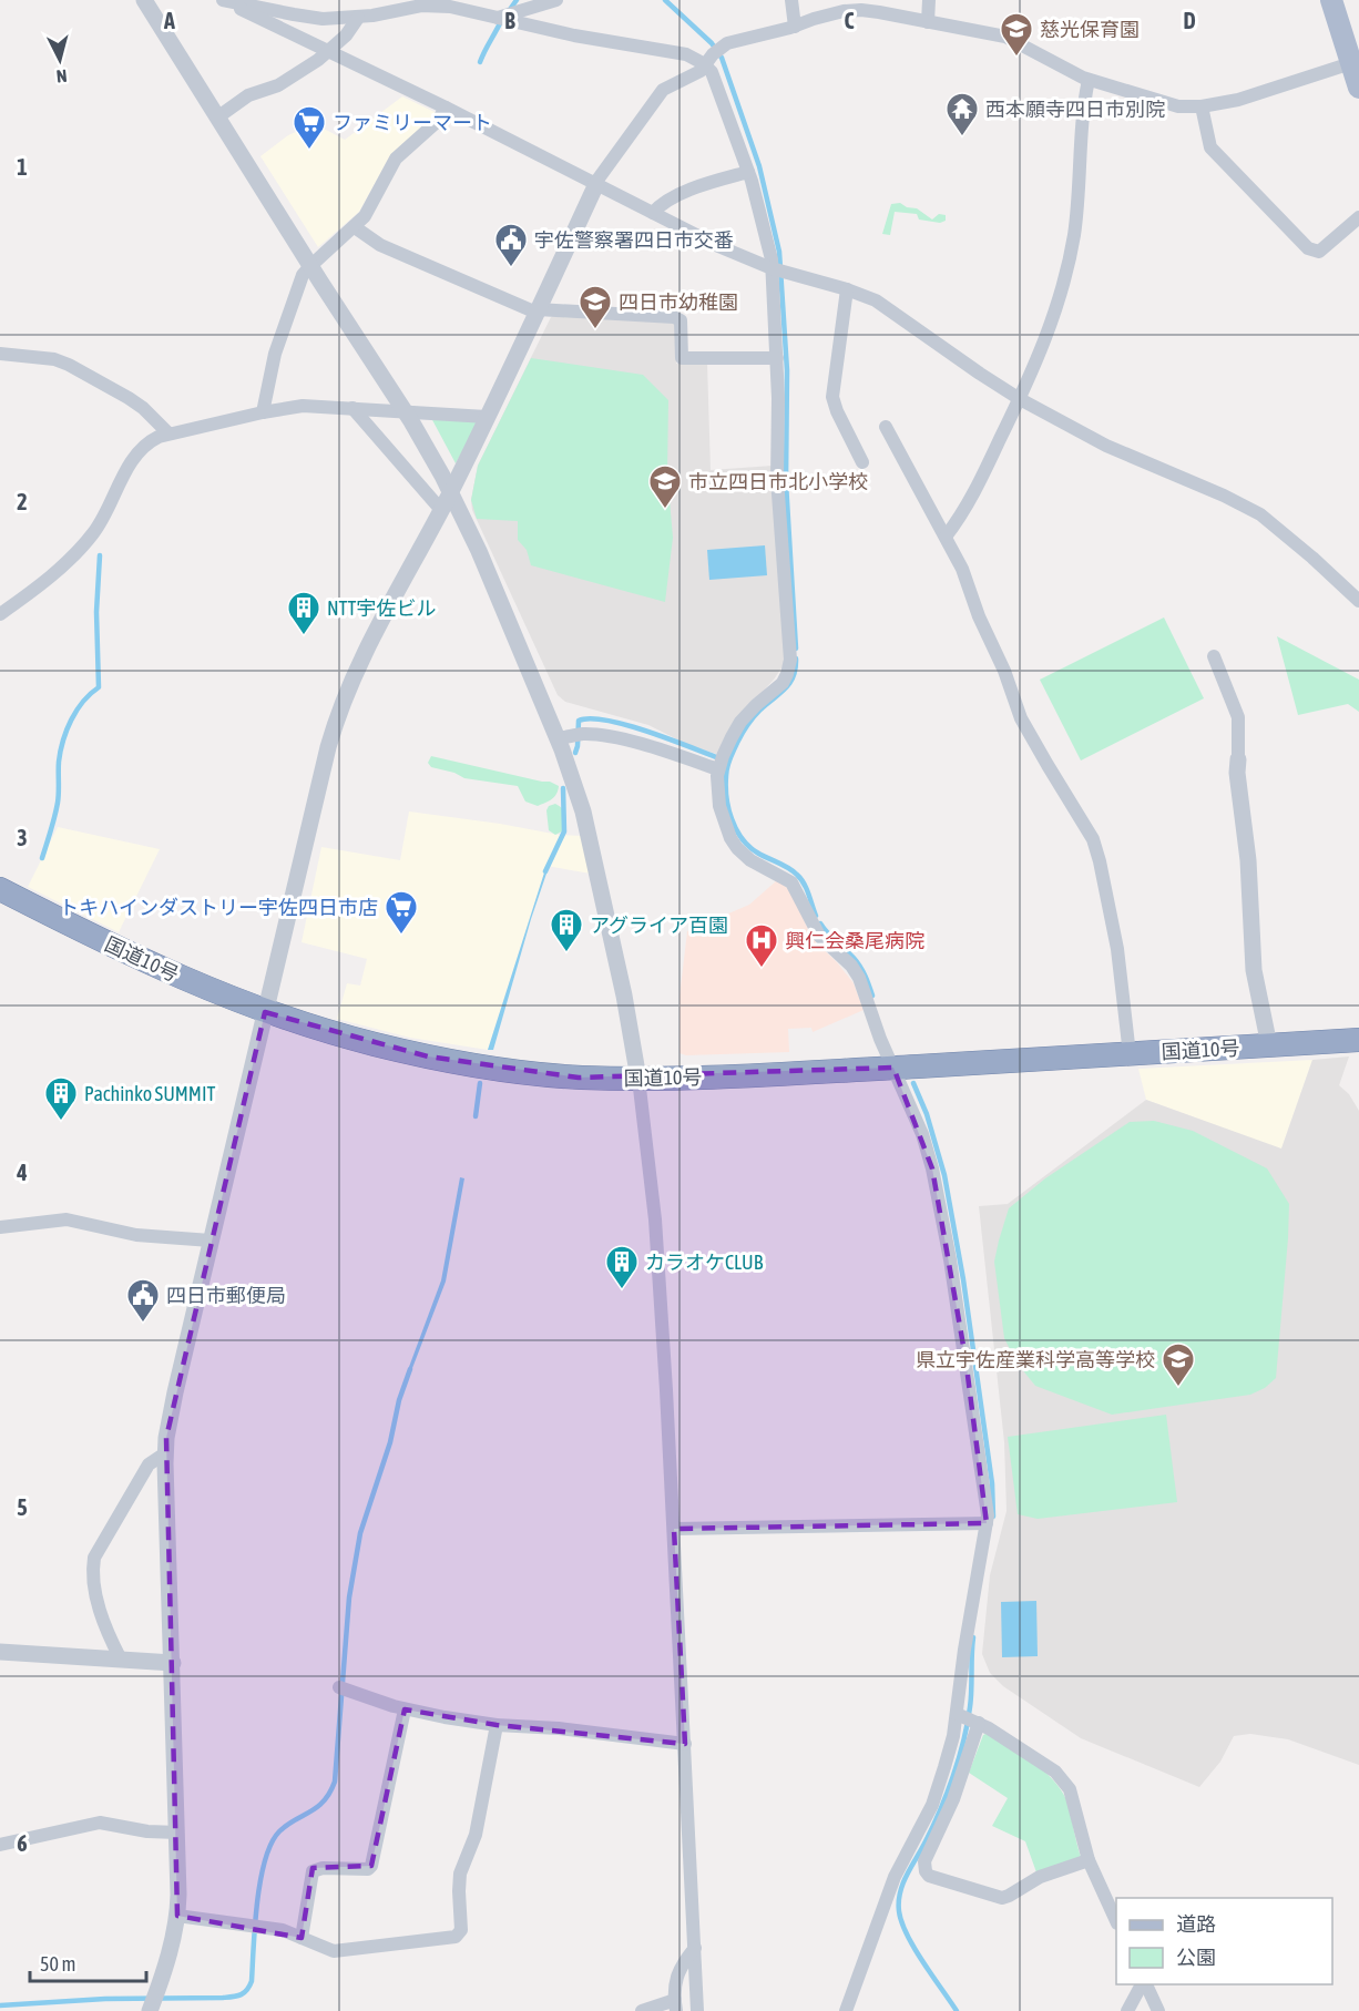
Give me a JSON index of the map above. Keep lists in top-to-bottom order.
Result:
{
  "streets": {
    "highway": ["国道10号"]
  },
  "places": {
    "school or university": [
      "慈光保育園",
      "四日市幼稚園",
      "市立四日市北小学校",
      "県立宇佐産業科学高等学校"
    ],
    "temple": ["西本願寺四日市別院"],
    "supermarket": ["ファミリーマート", "トキハインダストリー宇佐四日市店"],
    "public building": ["宇佐警察署四日市交番", "四日市郵便局"],
    "building": [
      "NTT宇佐ビル",
      "アグライア百園",
      "Pachinko SUMMIT",
      "カラオケCLUB"
    ],
    "hospital": ["興仁会桑尾病院"]
  },
  "legend": ["道路", "公園"],
  "scale_bar": "50 m",
  "north": "bottom",
  "grid": {
    "columns": [
      "A",
      "B",
      "C",
      "D"
    ],
    "rows": [
      "1",
      "2",
      "3",
      "4",
      "5",
      "6"
    ]
  }
}
